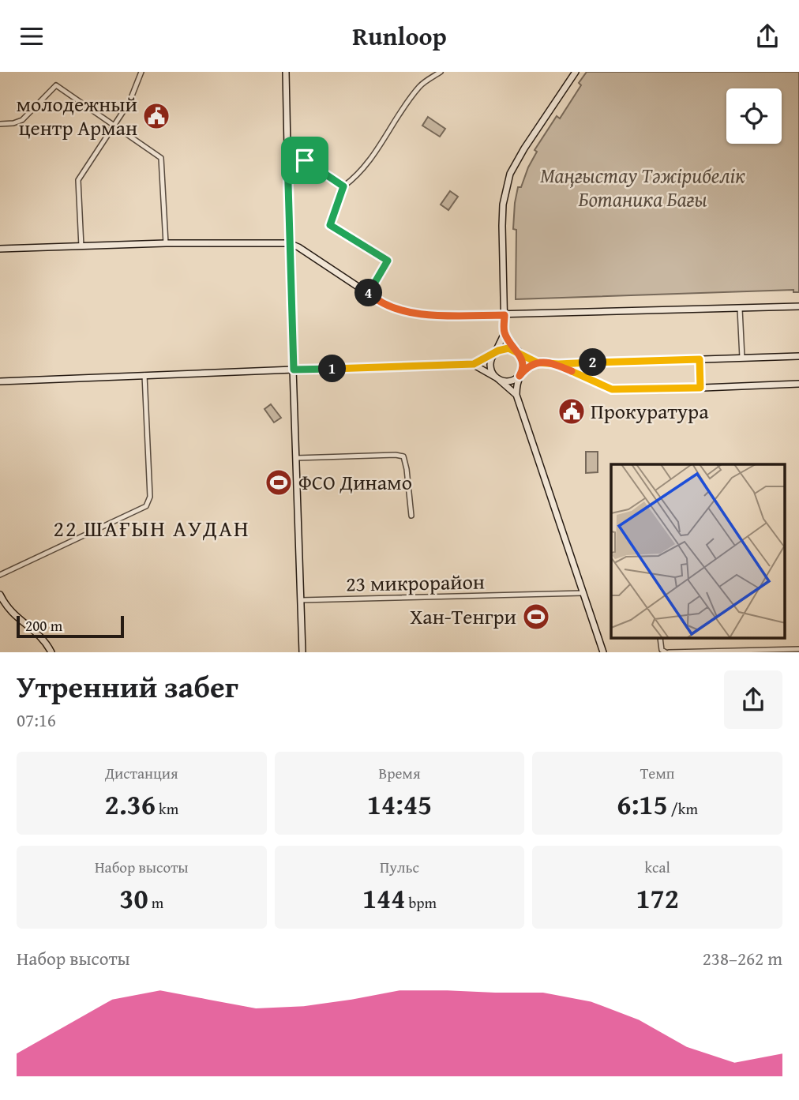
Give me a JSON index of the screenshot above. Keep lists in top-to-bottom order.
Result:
{
  "streets": {
    "street": ["23 микрорайон"]
  },
  "districts": ["22 ШАҒЫН АУДАН"],
  "parks": ["Маңғыстау Тәжірибелік Ботаника Бағы"],
  "places": {
    "public building": ["молодежный центр Арман", "Прокуратура"],
    "sports": ["ФСО Динамо", "Хан-Тенгри"]
  },
  "scale_bar": "200 m",
  "page": {
    "header": "Runloop",
    "pins": ["4", "2", "1"],
    "scale": "200 m",
    "heading": ["Утренний забег", "07:16"],
    "stats": [
      ["Дистанция", "2.36 km"],
      ["Время", "14:45"],
      ["Темп", "6:15 /km"],
      ["Набор высоты", "30 m"],
      ["Пульс", "144 bpm"],
      ["kcal", "172"]
    ],
    "chart": ["Набор высоты", "238–262 m"]
  }
}
